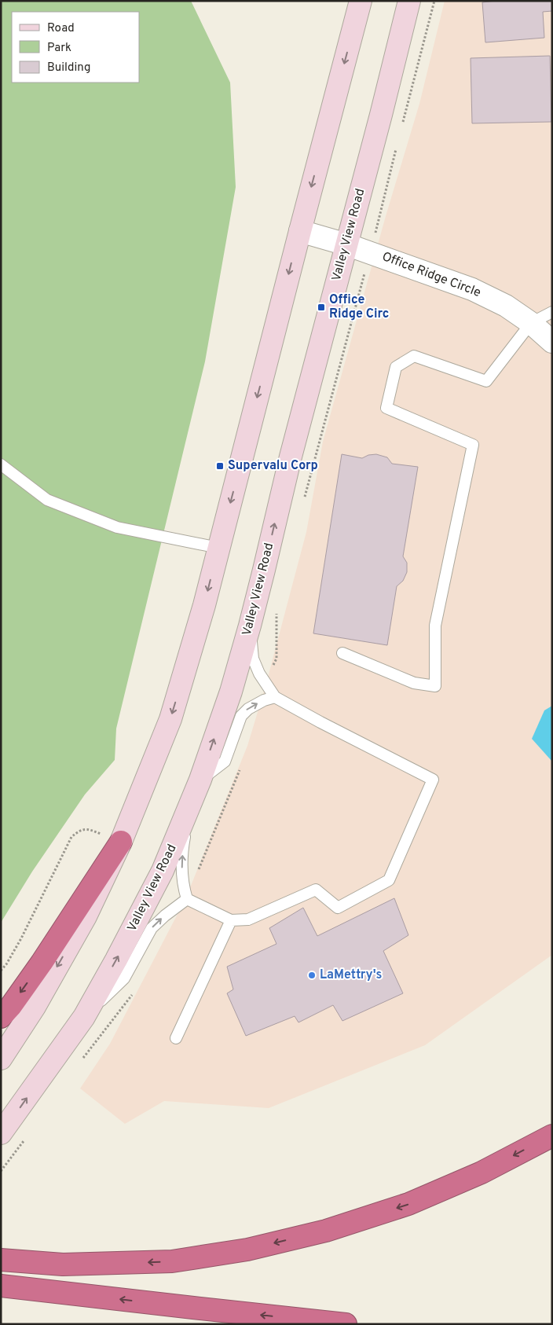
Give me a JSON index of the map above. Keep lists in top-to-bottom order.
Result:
{
  "streets": {
    "main road": ["Valley View Road"],
    "street": ["Office Ridge Circle"]
  },
  "crossings": [
    ["Valley View Road", "Office Ridge Circle"]
  ],
  "places": {
    "transit": ["Office Ridge Circ", "Supervalu Corp"],
    "other": ["LaMettry's"]
  },
  "legend": ["Road", "Park", "Building"]
}
